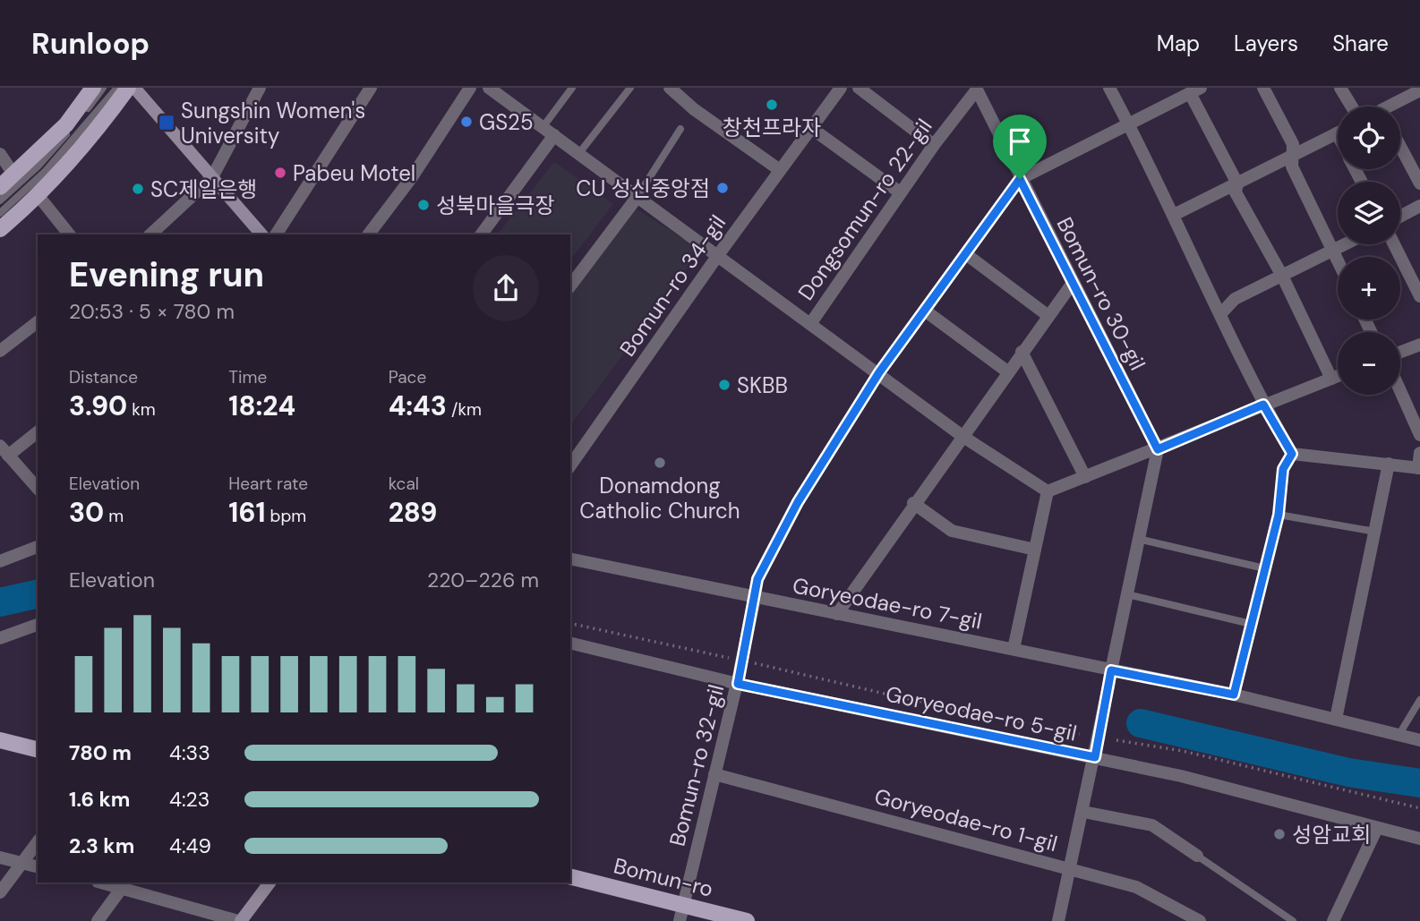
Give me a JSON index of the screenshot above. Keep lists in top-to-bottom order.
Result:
{
  "streets": {
    "main road": ["Bomun-ro"],
    "street": [
      "Dongsomun-ro 22-gil",
      "Bomun-ro 34-gil",
      "Bomun-ro 30-gil",
      "Goryeodae-ro 7-gil",
      "Goryeodae-ro 5-gil",
      "Bomun-ro 32-gil",
      "Goryeodae-ro 1-gil"
    ]
  },
  "crossings": [
    ["Dongsomun-ro 22-gil", "Bomun-ro 34-gil"],
    ["Dongsomun-ro 22-gil", "Bomun-ro 30-gil"],
    ["Goryeodae-ro 7-gil", "Bomun-ro 32-gil"],
    ["Goryeodae-ro 5-gil", "Bomun-ro 32-gil"],
    ["Bomun-ro 32-gil", "Goryeodae-ro 1-gil"],
    ["Bomun-ro 32-gil", "Bomun-ro"]
  ],
  "places": {
    "other": [
      "창천프라자",
      "GS25",
      "Pabeu Motel",
      "CU 성신중앙점",
      "SC제일은행",
      "성북마을극장",
      "SKBB",
      "Donamdong Catholic Church",
      "성암교회"
    ],
    "transit": ["Sungshin Women's University"]
  },
  "page": {
    "header": "Runloop",
    "nav": ["Map", "Layers", "Share"],
    "map_buttons": ["+", "−"],
    "heading": ["Evening run", "20:53 · 5 × 780 m"],
    "stats": [
      ["Distance", "3.90 km"],
      ["Time", "18:24"],
      ["Pace", "4:43 /km"],
      ["Elevation", "30 m"],
      ["Heart rate", "161 bpm"],
      ["kcal", "289"]
    ],
    "chart": ["Elevation", "220–226 m"],
    "list": [
      {
        "name": "780 m",
        "note": "4:33"
      },
      {
        "name": "1.6 km",
        "note": "4:23"
      },
      {
        "name": "2.3 km",
        "note": "4:49"
      }
    ]
  }
}
